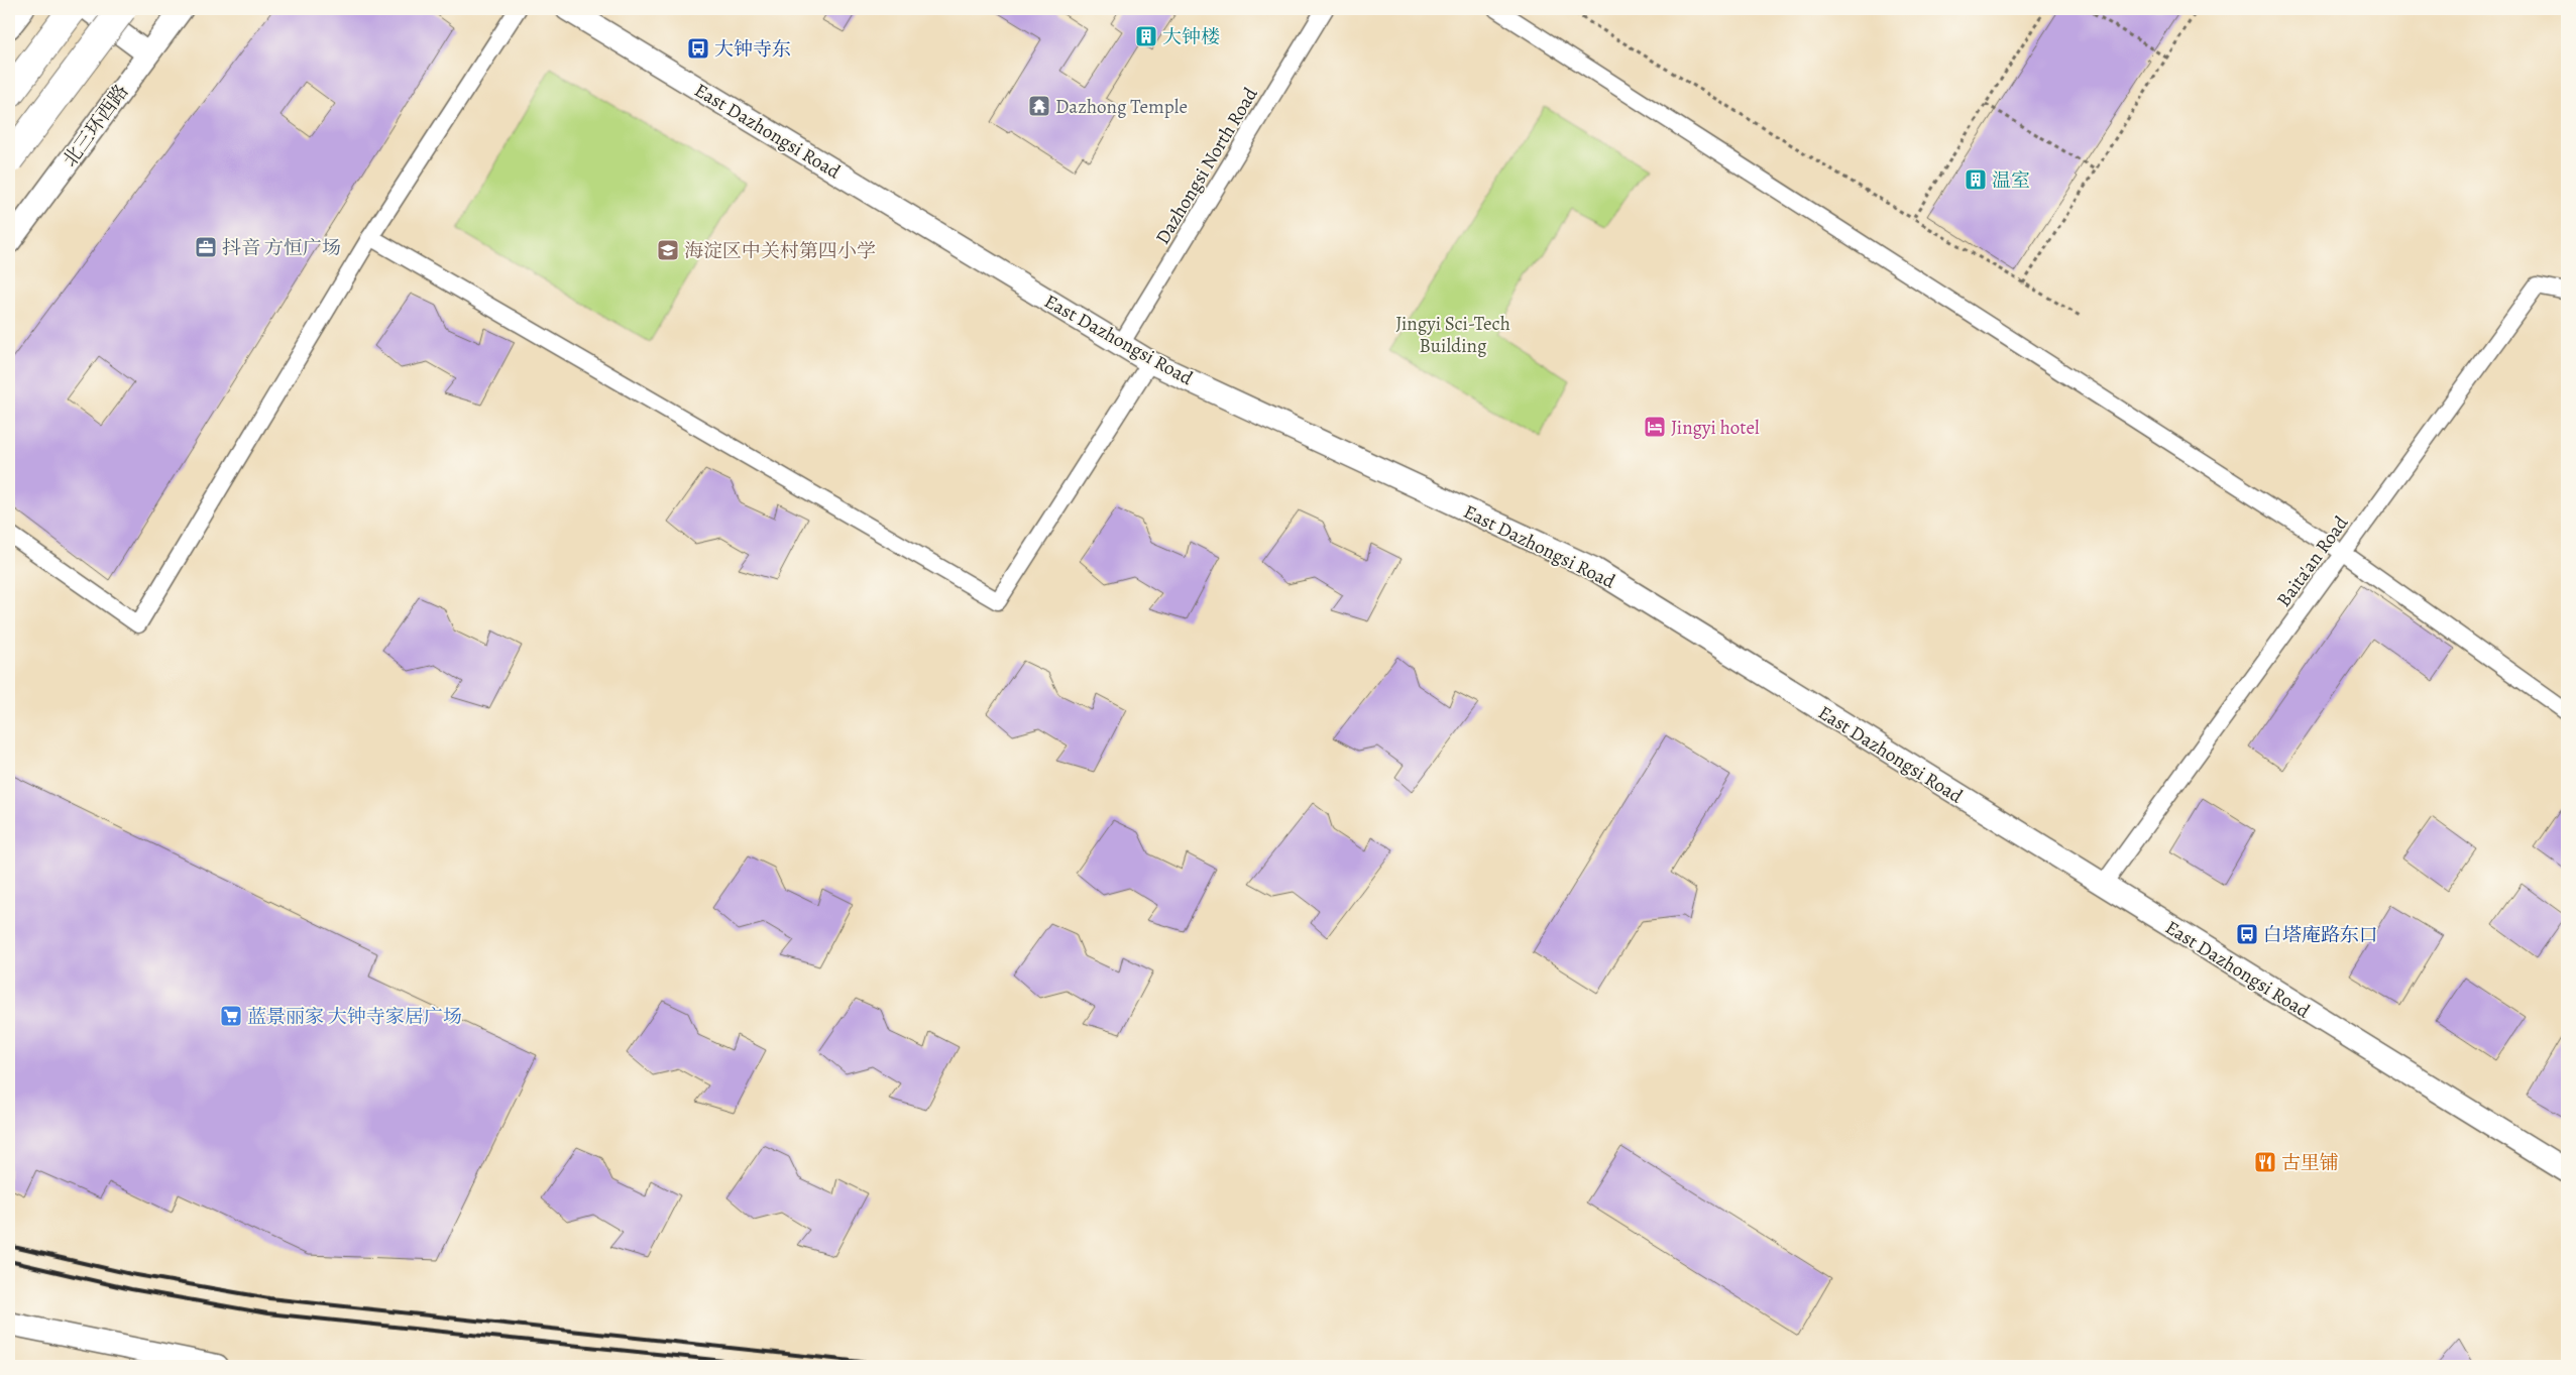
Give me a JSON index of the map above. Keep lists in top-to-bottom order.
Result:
{
  "streets": {
    "street": [
      "北三环西路",
      "East Dazhongsi Road",
      "Dazhongsi North Road",
      "Baita'an Road"
    ]
  },
  "crossings": [
    ["East Dazhongsi Road", "Dazhongsi North Road"],
    ["East Dazhongsi Road", "Baita'an Road"]
  ],
  "parks": ["Jingyi Sci-Tech Building"],
  "places": {
    "building": ["大钟楼", "温室"],
    "bus stop": ["大钟寺东", "白塔庵路东口"],
    "temple": ["Dazhong Temple"],
    "office": ["抖音 方恒广场"],
    "school or university": ["海淀区中关村第四小学"],
    "hotel": ["Jingyi hotel"],
    "supermarket": ["蓝景丽家 大钟寺家居广场"],
    "restaurant": ["古里铺"]
  }
}
